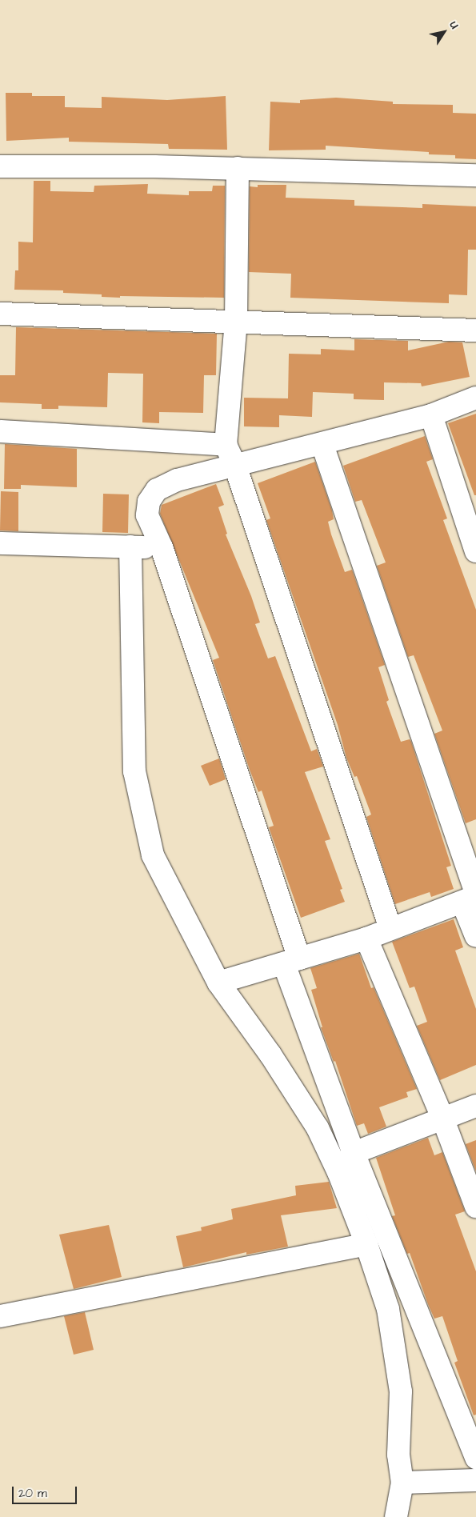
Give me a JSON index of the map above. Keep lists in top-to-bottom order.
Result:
{
  "scale_bar": "20 m",
  "north": "top right"
}
